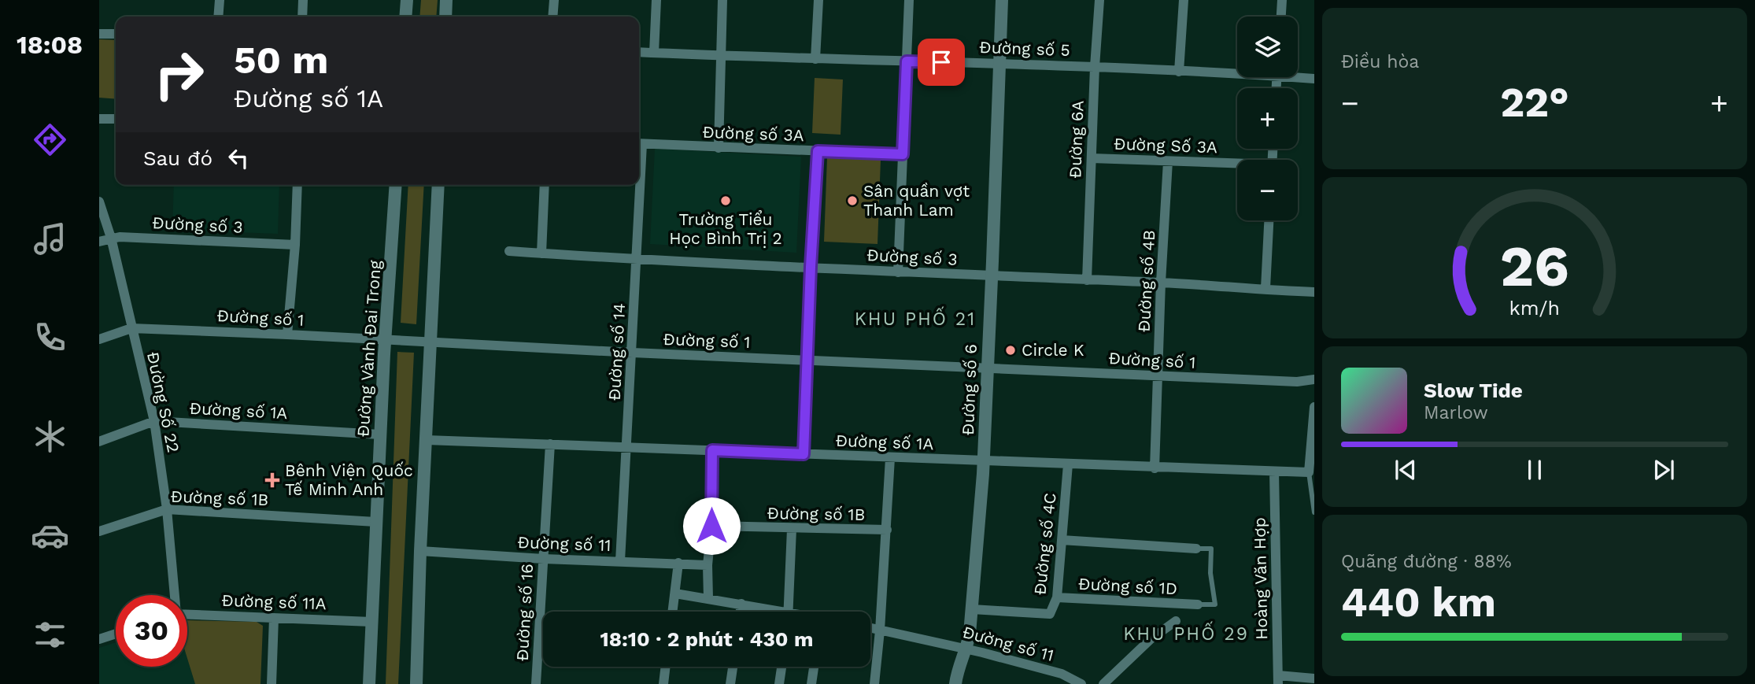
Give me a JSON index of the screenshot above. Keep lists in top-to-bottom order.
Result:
{
  "streets": {
    "street": [
      "Đường số 5",
      "Đường số 3A",
      "Đường 6A",
      "Đường Số 3A",
      "Đường số 3",
      "Đường số 4B",
      "Đường số 1",
      "Đường Vành Đai Trong",
      "Đường số 14",
      "Đường số 6",
      "Đường Số 22",
      "Đường số 1A",
      "Đường số 1B",
      "Đường số 11",
      "Đường số 4C",
      "Hoàng Văn Hợp",
      "Đường số 1D",
      "Đường số 11A",
      "Đường số 16"
    ]
  },
  "crossings": [
    ["Đường số 5", "Đường 6A"],
    ["Đường số 5", "Đường số 6"],
    ["Đường 6A", "Đường Số 3A"],
    ["Đường 6A", "Đường số 3"],
    ["Đường Số 3A", "Đường số 4B"],
    ["Đường số 3", "Đường số 4B"],
    ["Đường số 3", "Đường số 14"],
    ["Đường số 3", "Đường số 6"],
    ["Đường số 3", "Đường Số 22"],
    ["Đường số 4B", "Đường số 1"],
    ["Đường số 4B", "Đường số 1A"],
    ["Đường số 1", "Đường Vành Đai Trong"],
    ["Đường số 1", "Đường số 14"],
    ["Đường số 1", "Đường số 6"],
    ["Đường số 1", "Đường Số 22"],
    ["Đường Vành Đai Trong", "Đường số 1A"],
    ["Đường Vành Đai Trong", "Đường số 1B"],
    ["Đường Vành Đai Trong", "Đường số 11A"],
    ["Đường số 14", "Đường số 1A"],
    ["Đường số 14", "Đường số 11"],
    ["Đường số 6", "Đường số 1A"],
    ["Đường số 6", "Đường số 11"],
    ["Đường số 6", "Đường số 4C"],
    ["Đường Số 22", "Đường số 1A"],
    ["Đường Số 22", "Đường số 1B"],
    ["Đường số 1A", "Đường số 4C"],
    ["Đường số 1A", "Hoàng Văn Hợp"],
    ["Đường số 1A", "Đường số 16"],
    ["Đường số 11", "Đường số 16"],
    ["Đường số 4C", "Đường số 1D"]
  ],
  "districts": ["KHU PHỐ 21", "KHU PHỐ 29"],
  "places": {
    "other": ["Trường Tiểu Học Bình Trị 2", "Sân quần vợt Thanh Lam", "Circle K"],
    "health": ["Bệnh Viện Quốc Tế Minh Anh"]
  },
  "page": {
    "tabs": "18:08",
    "tile": [
      "Điều hòa",
      ["Quãng đường · 88%", "440 km"]
    ],
    "map_buttons": ["+", "−"],
    "turn": ["50 m", "Đường số 1A"],
    "heat": ["−", "22°", "+"],
    "then": "Sau đó",
    "song": ["Slow Tide", "Marlow"],
    "limit": "30",
    "trip": "18:10 · 2 phút · 430 m",
    "gauge": ["26", "km/h"]
  }
}
